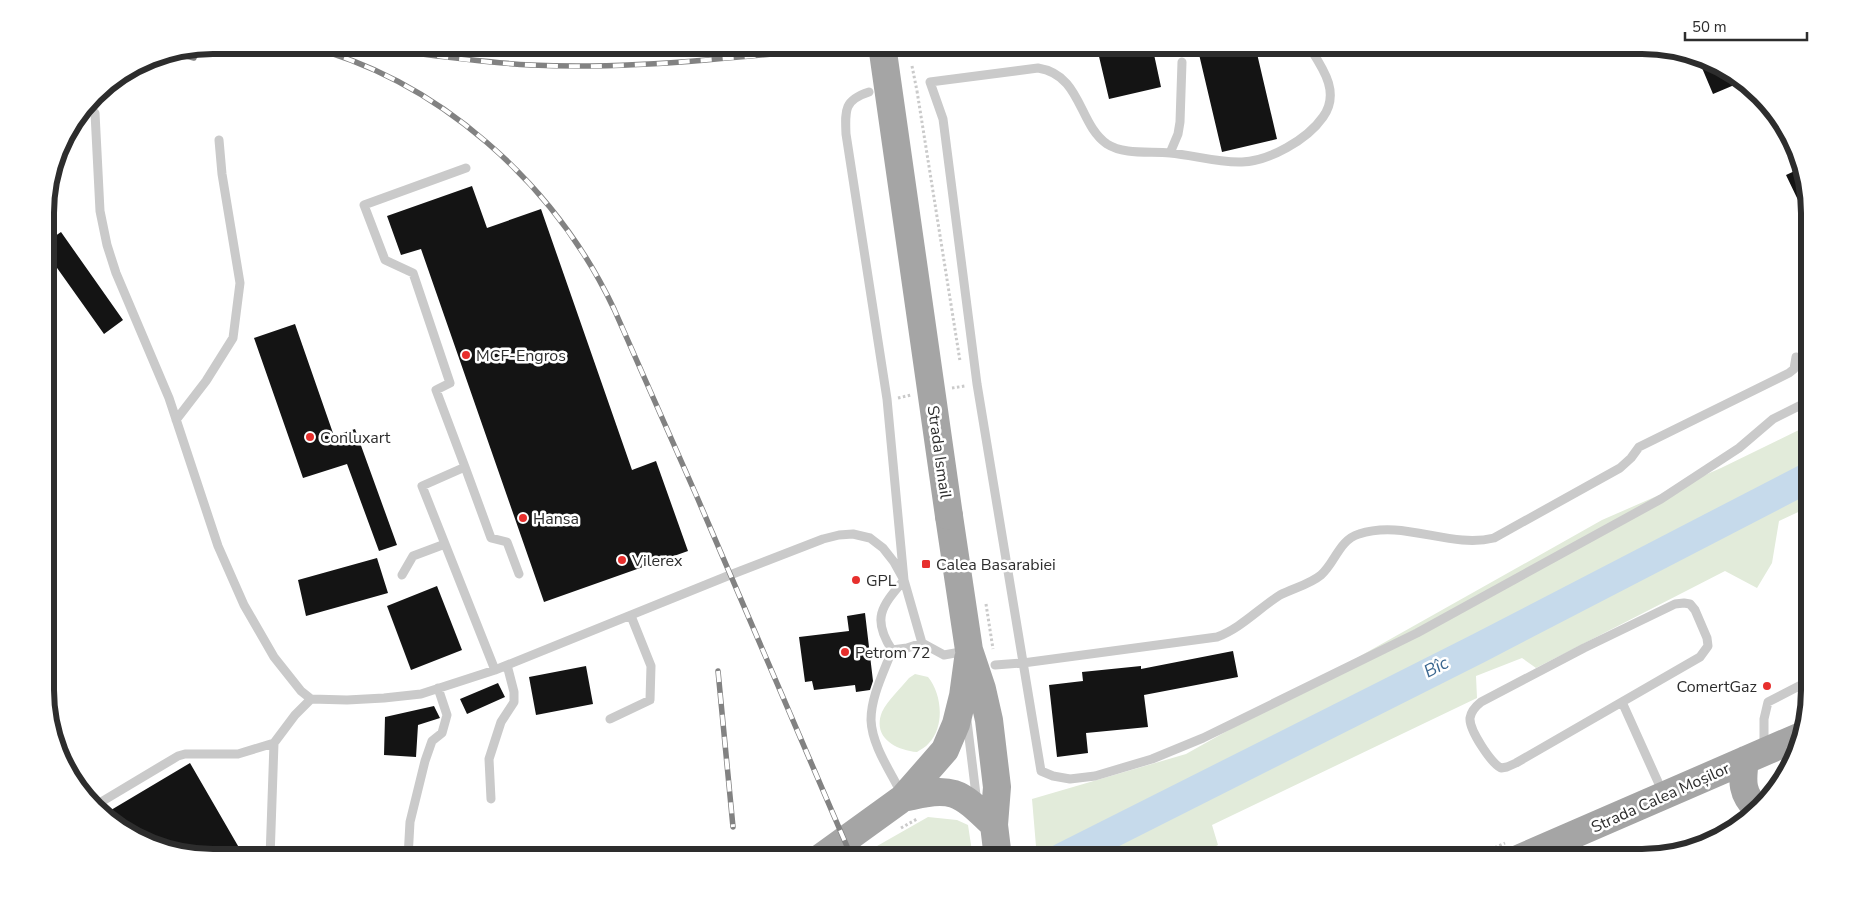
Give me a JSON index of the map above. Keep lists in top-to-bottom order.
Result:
{
  "streets": {
    "main road": ["Strada Ismail", "Strada Calea Moșilor"]
  },
  "water": ["Bîc"],
  "places": {
    "other": [
      "MCF-Engros",
      "Conluxart",
      "Hansa",
      "Vilerex",
      "GPL",
      "Petrom 72",
      "ComertGaz"
    ],
    "transit": ["Calea Basarabiei"]
  },
  "scale_bar": "50 m"
}
